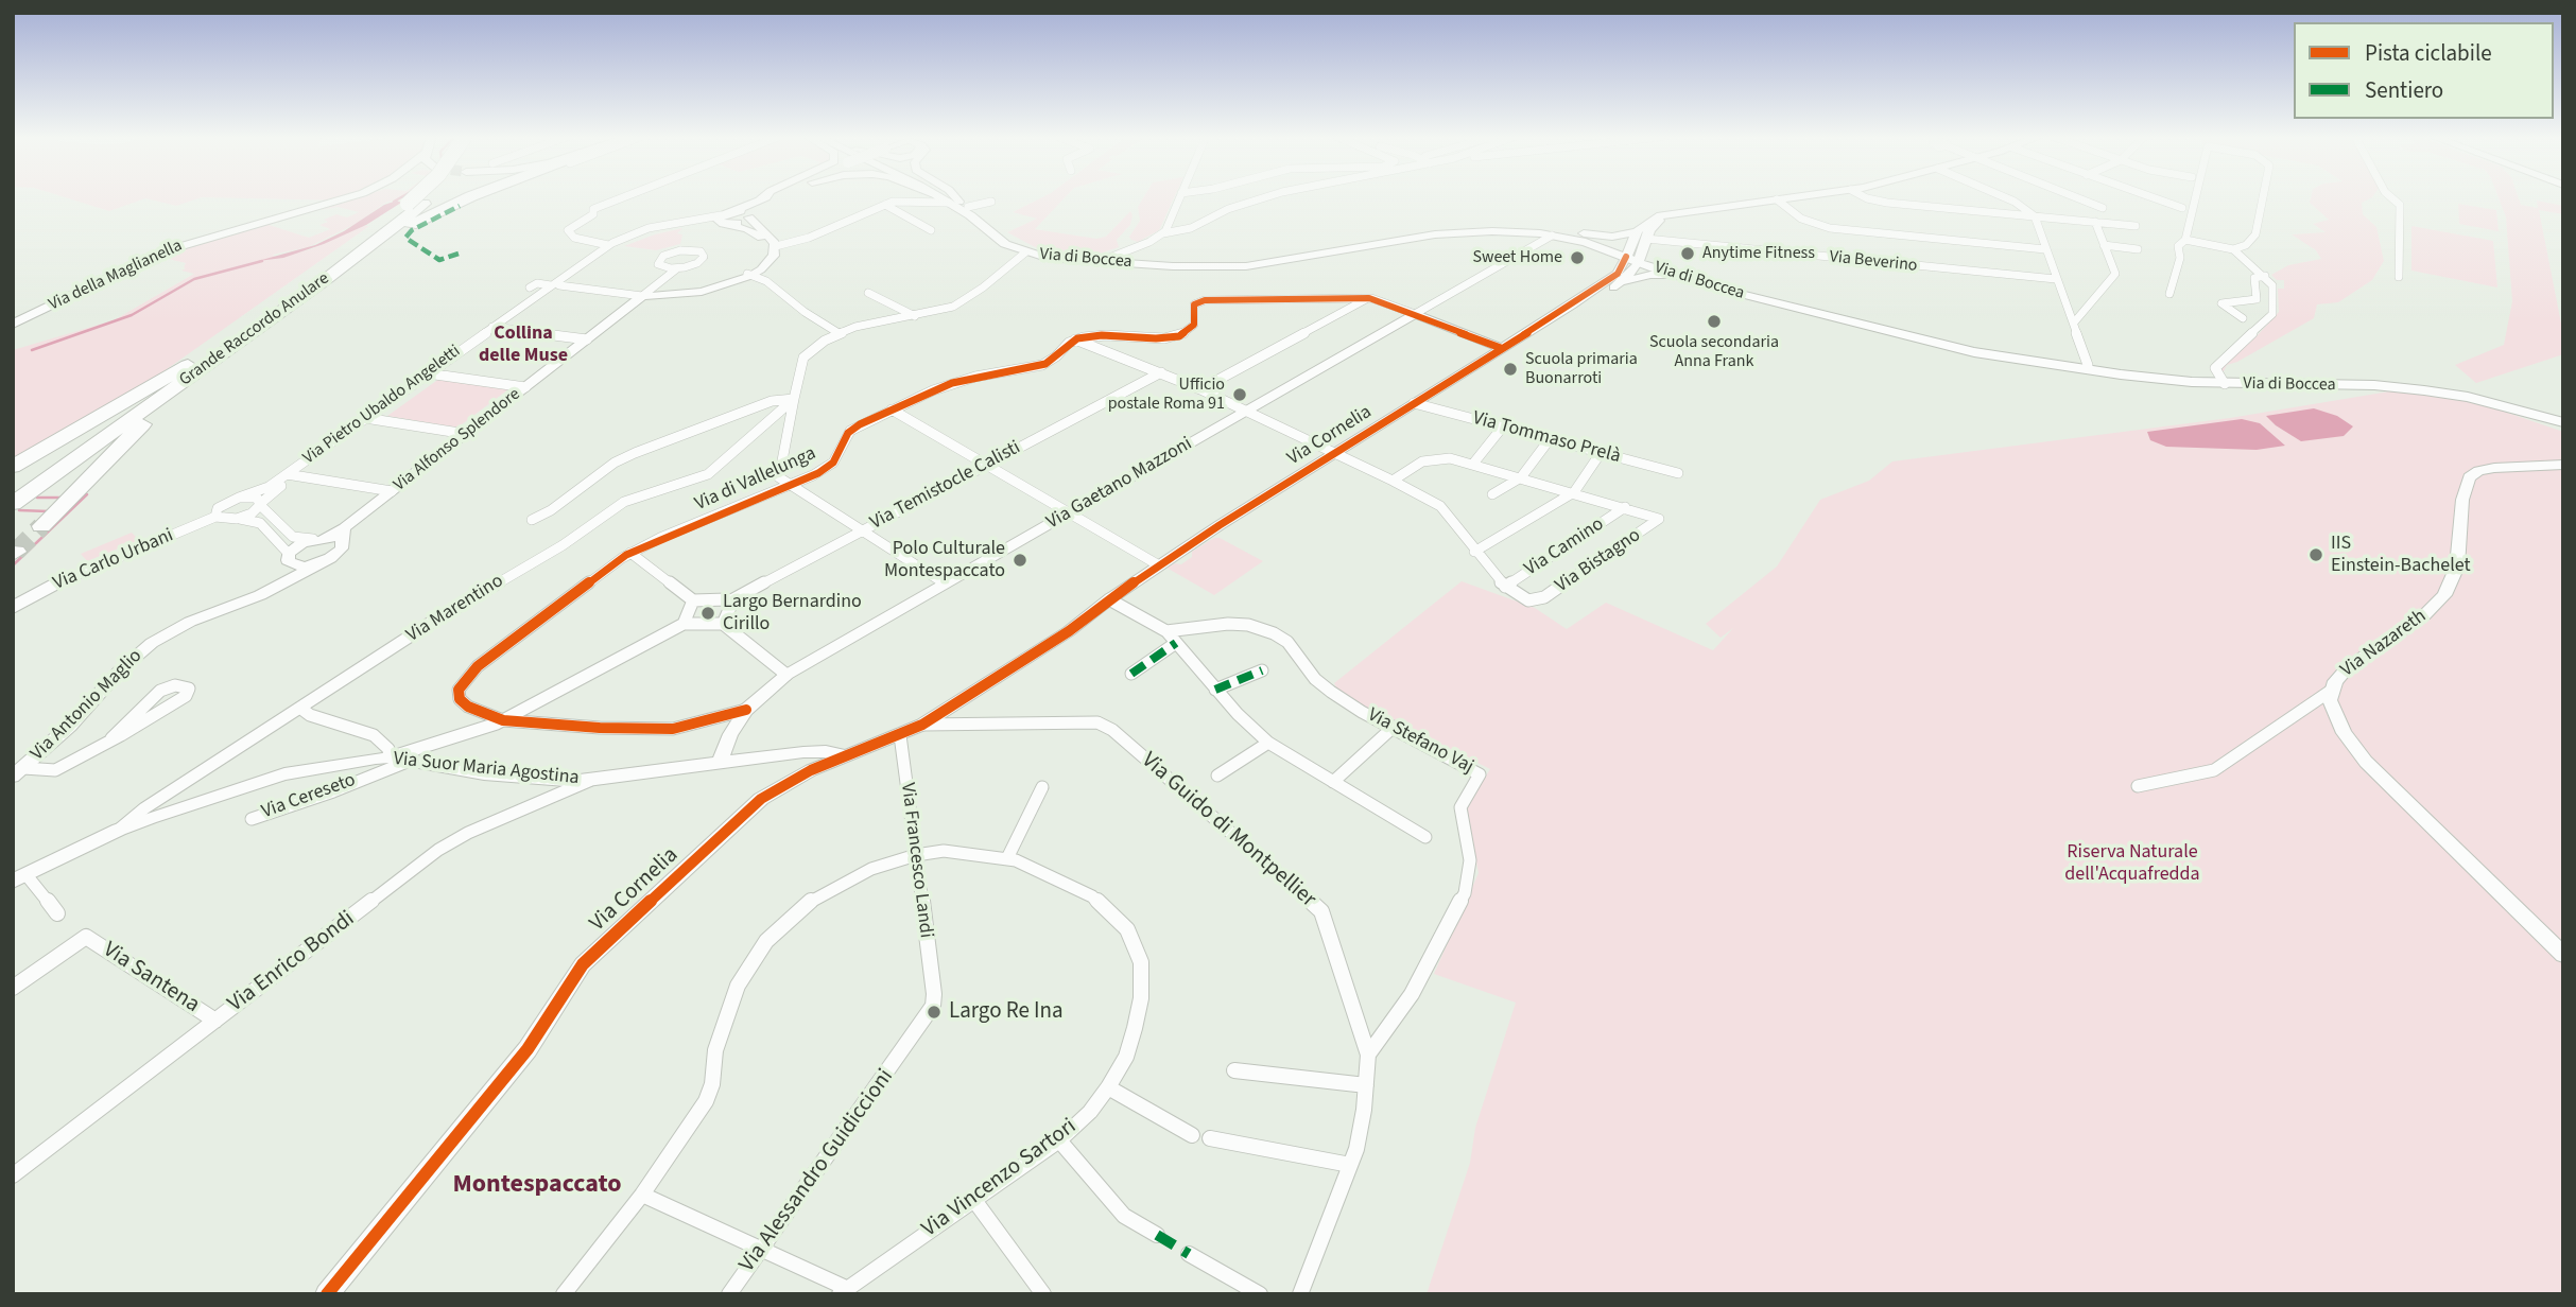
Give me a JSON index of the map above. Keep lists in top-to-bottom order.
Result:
{
  "streets": {
    "highway": ["Grande Raccordo Anulare"],
    "main road": ["Via di Boccea", "Via della Maglianella"],
    "street": [
      "Via Beverino",
      "Via Pietro Ubaldo Angeletti",
      "Via Cornelia",
      "Via Tommaso Prelà",
      "Via Alfonso Splendore",
      "Via di Vallelunga",
      "Via Gaetano Mazzoni",
      "Via Temistocle Calisti",
      "Via Camino",
      "Via Carlo Urbani",
      "Via Bistagno",
      "Via Marentino",
      "Via Nazareth",
      "Via Antonio Maglio",
      "Via Stefano Vaj",
      "Via Suor Maria Agostina",
      "Via Cereseto",
      "Via Guido di Montpellier",
      "Via Francesco Landi",
      "Via Enrico Bondi",
      "Via Santena",
      "Via Alessandro Guidiccioni",
      "Via Vincenzo Sartori"
    ]
  },
  "crossings": [
    ["Via di Boccea", "Via Cornelia"],
    ["Via di Boccea", "Via Gaetano Mazzoni"],
    ["Via Pietro Ubaldo Angeletti", "Via Carlo Urbani"],
    ["Via Cornelia", "Via Tommaso Prelà"],
    ["Via Cornelia", "Via Bistagno"],
    ["Via Cornelia", "Via Suor Maria Agostina"],
    ["Via Cornelia", "Via Guido di Montpellier"],
    ["Via Cornelia", "Via Francesco Landi"],
    ["Via Alfonso Splendore", "Via Antonio Maglio"],
    ["Via di Vallelunga", "Via Bistagno"],
    ["Via Gaetano Mazzoni", "Via Bistagno"],
    ["Via Gaetano Mazzoni", "Via Suor Maria Agostina"],
    ["Via Temistocle Calisti", "Via Bistagno"],
    ["Via Camino", "Via Bistagno"],
    ["Via Marentino", "Via Suor Maria Agostina"],
    ["Via Stefano Vaj", "Via Guido di Montpellier"],
    ["Via Suor Maria Agostina", "Via Cereseto"],
    ["Via Suor Maria Agostina", "Via Enrico Bondi"],
    ["Via Francesco Landi", "Via Alessandro Guidiccioni"],
    ["Via Francesco Landi", "Via Vincenzo Sartori"],
    ["Via Enrico Bondi", "Via Santena"]
  ],
  "districts": ["Collina delle Muse", "Montespaccato"],
  "parks": ["Riserva Naturale dell'Acquafredda"],
  "places": [
    "Anytime Fitness",
    "Sweet Home",
    "Scuola secondaria Anna Frank",
    "Scuola primaria Buonarroti",
    "Ufficio postale Roma 91",
    "IIS Einstein-Bachelet",
    "Polo Culturale Montespaccato",
    "Largo Bernardino Cirillo",
    "Largo Re Ina"
  ],
  "legend": ["Pista ciclabile", "Sentiero"]
}
